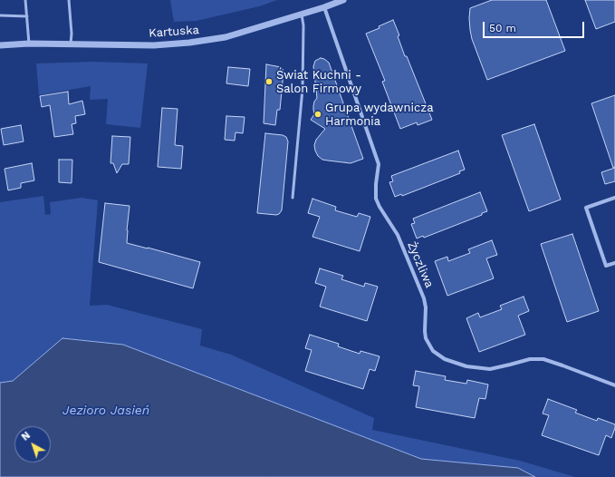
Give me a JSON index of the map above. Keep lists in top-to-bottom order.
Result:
{
  "streets": {
    "street": ["Kartuska", "Życzliwa"]
  },
  "crossings": [
    ["Kartuska", "Życzliwa"]
  ],
  "water": ["Jezioro Jasień"],
  "places": ["Świat Kuchni - Salon Firmowy", "Grupa wydawnicza Harmonia"],
  "scale_bar": "50 m",
  "north": "top left"
}
